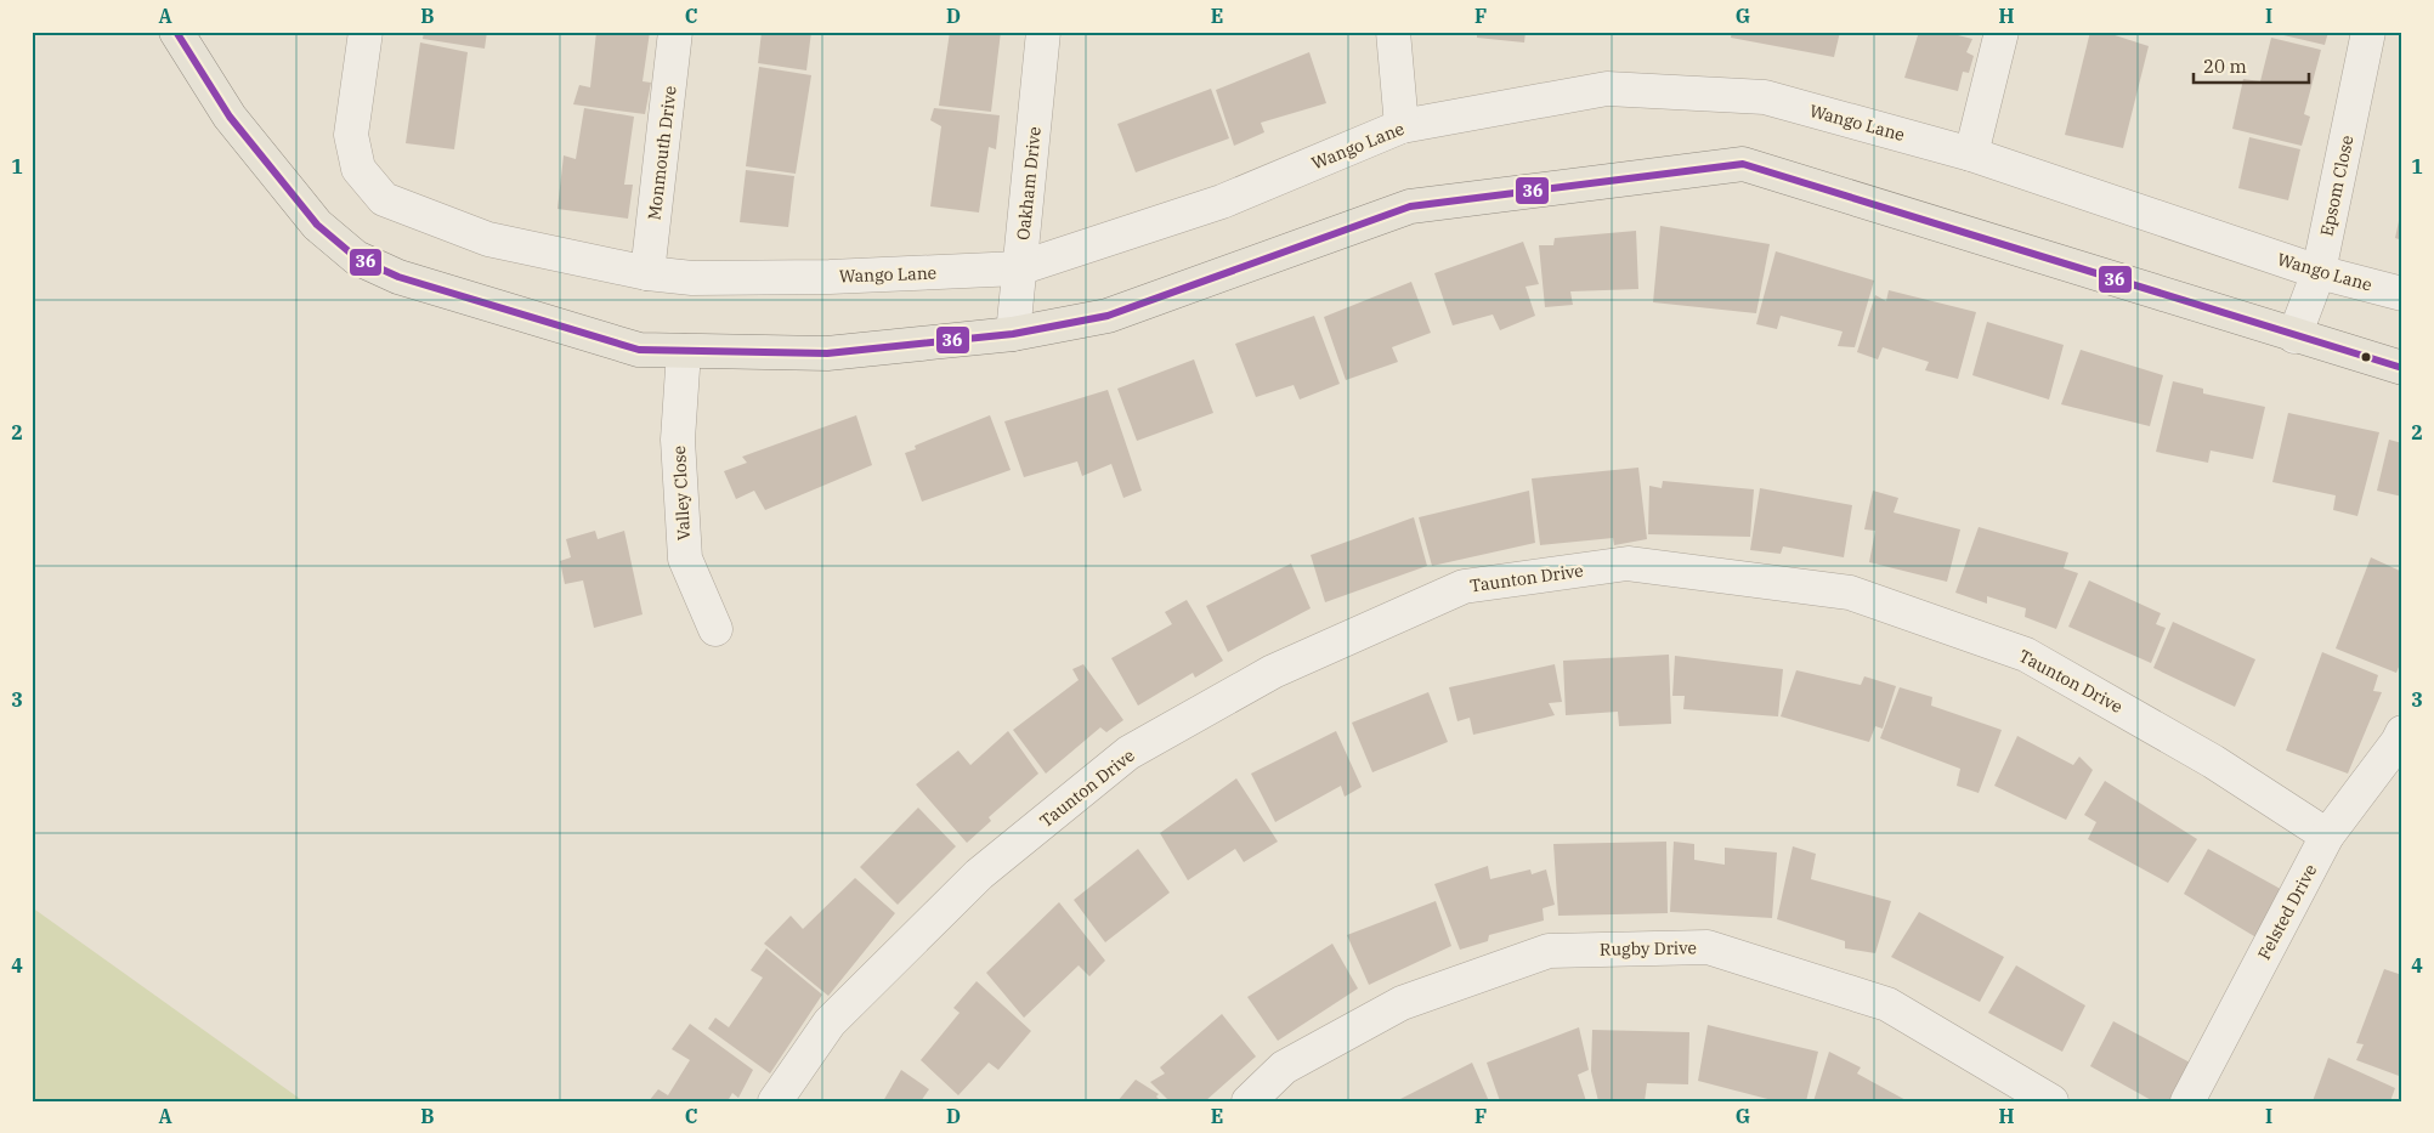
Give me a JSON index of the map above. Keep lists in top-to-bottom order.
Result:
{
  "streets": {
    "street": [
      "Wango Lane",
      "Monmouth Drive",
      "Oakham Drive",
      "Epsom Close",
      "Valley Close",
      "Taunton Drive",
      "Felsted Drive",
      "Rugby Drive"
    ]
  },
  "crossings": [
    ["Wango Lane", "Monmouth Drive"],
    ["Wango Lane", "Oakham Drive"],
    ["Wango Lane", "Epsom Close"],
    ["Taunton Drive", "Felsted Drive"]
  ],
  "lines": ["transit line 36"],
  "scale_bar": "20 m",
  "grid": {
    "columns": [
      "A",
      "B",
      "C",
      "D",
      "E",
      "F",
      "G",
      "H",
      "I"
    ],
    "rows": [
      "1",
      "2",
      "3",
      "4"
    ]
  }
}
